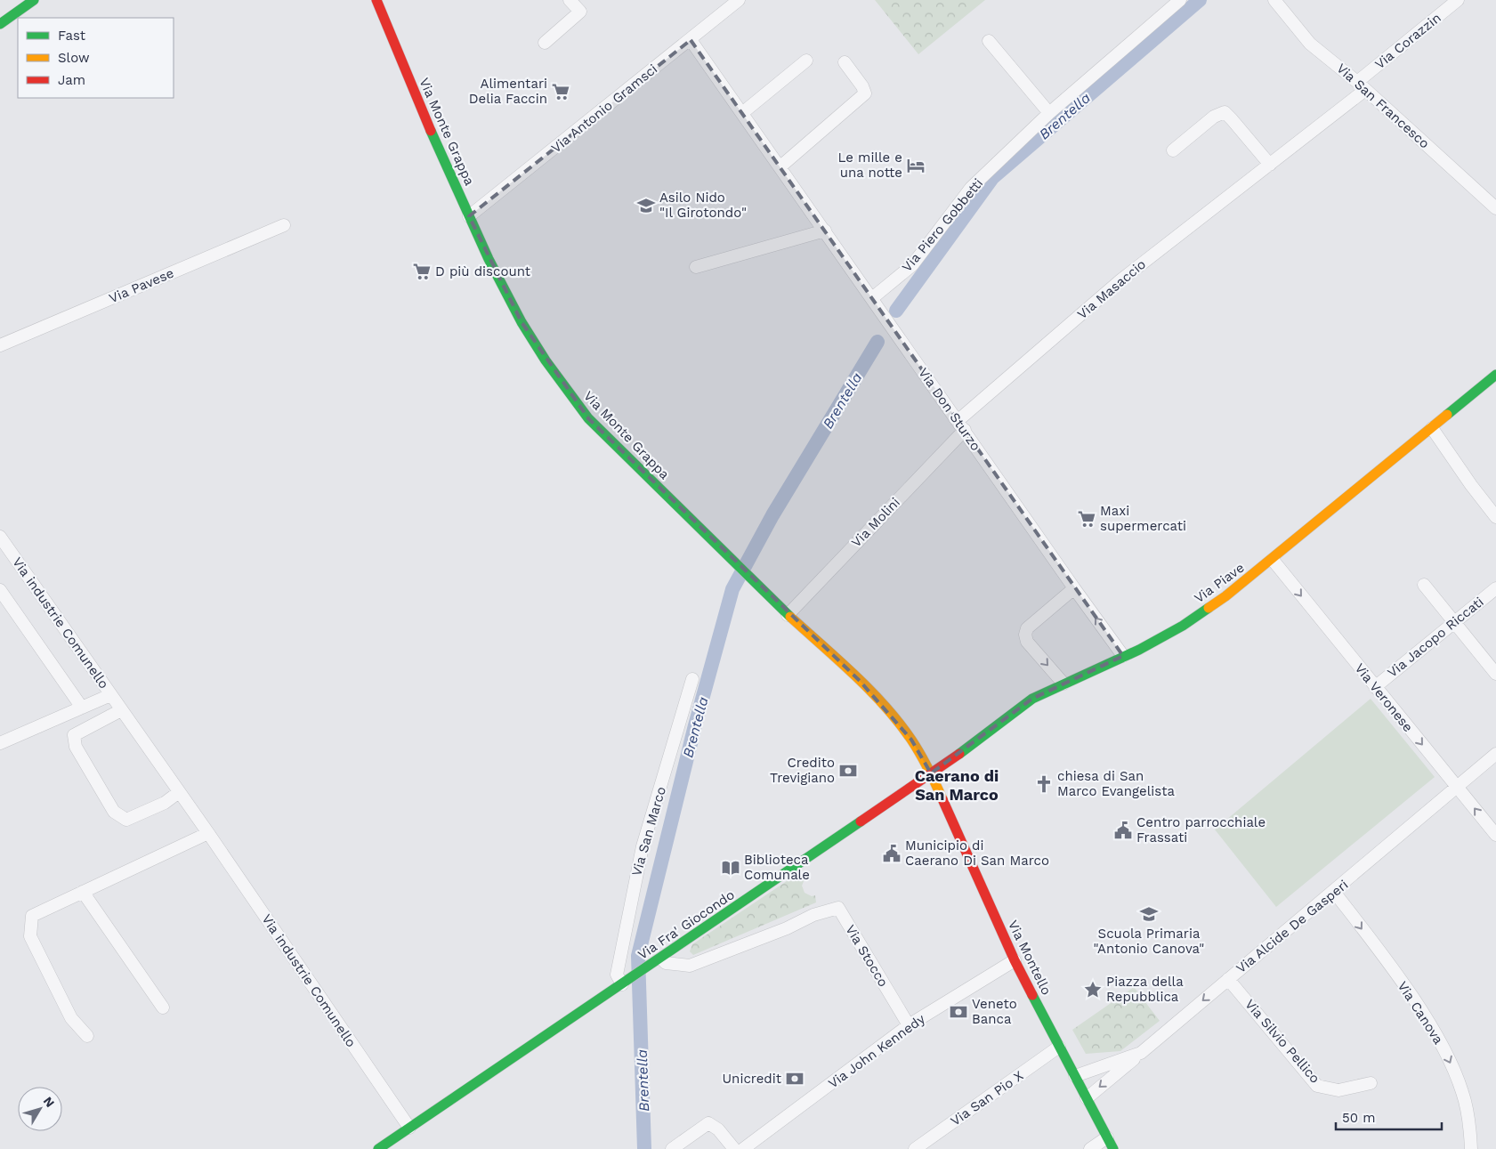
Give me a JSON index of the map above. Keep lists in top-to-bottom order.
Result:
{
  "streets": {
    "main road": [
      "Via Monte Grappa",
      "Via Piave",
      "Via Fra' Giocondo",
      "Via Montello"
    ],
    "street": [
      "Via Corazzin",
      "Via San Francesco",
      "Via Antonio Gramsci",
      "Via Piero Gobbetti",
      "Via Pavese",
      "Via Masaccio",
      "Via Don Sturzo",
      "Via Molini",
      "Via industrie Comunello",
      "Via Jacopo Riccati",
      "Via Veronese",
      "Via San Marco",
      "Via Alcide De Gasperi",
      "Via Stocco",
      "Via Canova",
      "Via Silvio Pellico",
      "Via John Kennedy",
      "Via San Pio X"
    ]
  },
  "crossings": [
    ["Via Corazzin", "Via San Francesco"],
    ["Via Corazzin", "Via Masaccio"],
    ["Via San Francesco", "Via Masaccio"],
    ["Via Antonio Gramsci", "Via Monte Grappa"],
    ["Via Antonio Gramsci", "Via Don Sturzo"],
    ["Via Monte Grappa", "Via Molini"],
    ["Via Monte Grappa", "Via Piave"],
    ["Via Monte Grappa", "Via Fra' Giocondo"],
    ["Via Monte Grappa", "Via Montello"],
    ["Via Piero Gobbetti", "Via Don Sturzo"],
    ["Via Masaccio", "Via Don Sturzo"],
    ["Via Masaccio", "Via Molini"],
    ["Via Don Sturzo", "Via Molini"],
    ["Via Don Sturzo", "Via Piave"],
    ["Via Piave", "Via Veronese"],
    ["Via Piave", "Via Fra' Giocondo"],
    ["Via Piave", "Via Montello"],
    ["Via Jacopo Riccati", "Via Veronese"],
    ["Via Veronese", "Via Alcide De Gasperi"],
    ["Via San Marco", "Via Fra' Giocondo"],
    ["Via Fra' Giocondo", "Via Stocco"],
    ["Via Fra' Giocondo", "Via Montello"],
    ["Via Alcide De Gasperi", "Via Montello"],
    ["Via Alcide De Gasperi", "Via Canova"],
    ["Via Alcide De Gasperi", "Via Silvio Pellico"],
    ["Via Stocco", "Via John Kennedy"],
    ["Via Montello", "Via John Kennedy"],
    ["Via Montello", "Via San Pio X"]
  ],
  "one_way": ["Via Canova"],
  "districts": ["Caerano di San Marco"],
  "water": ["Brentella"],
  "places": {
    "supermarket": ["Alimentari Delia Faccin", "D più discount", "Maxi supermercati"],
    "hotel": ["Le mille e una notte"],
    "school or university": ["Asilo Nido \"Il Girotondo\"", "Scuola Primaria \"Antonio Canova\""],
    "bank": ["Credito Trevigiano", "Veneto Banca", "Unicredit"],
    "church": ["chiesa di San Marco Evangelista"],
    "public building": ["Centro parrocchiale Frassati", "Municipio di Caerano Di San Marco"],
    "library": ["Biblioteca Comunale"],
    "place": ["Piazza della Repubblica"]
  },
  "legend": ["Fast", "Slow", "Jam"],
  "scale_bar": "50 m",
  "north": "top right"
}
